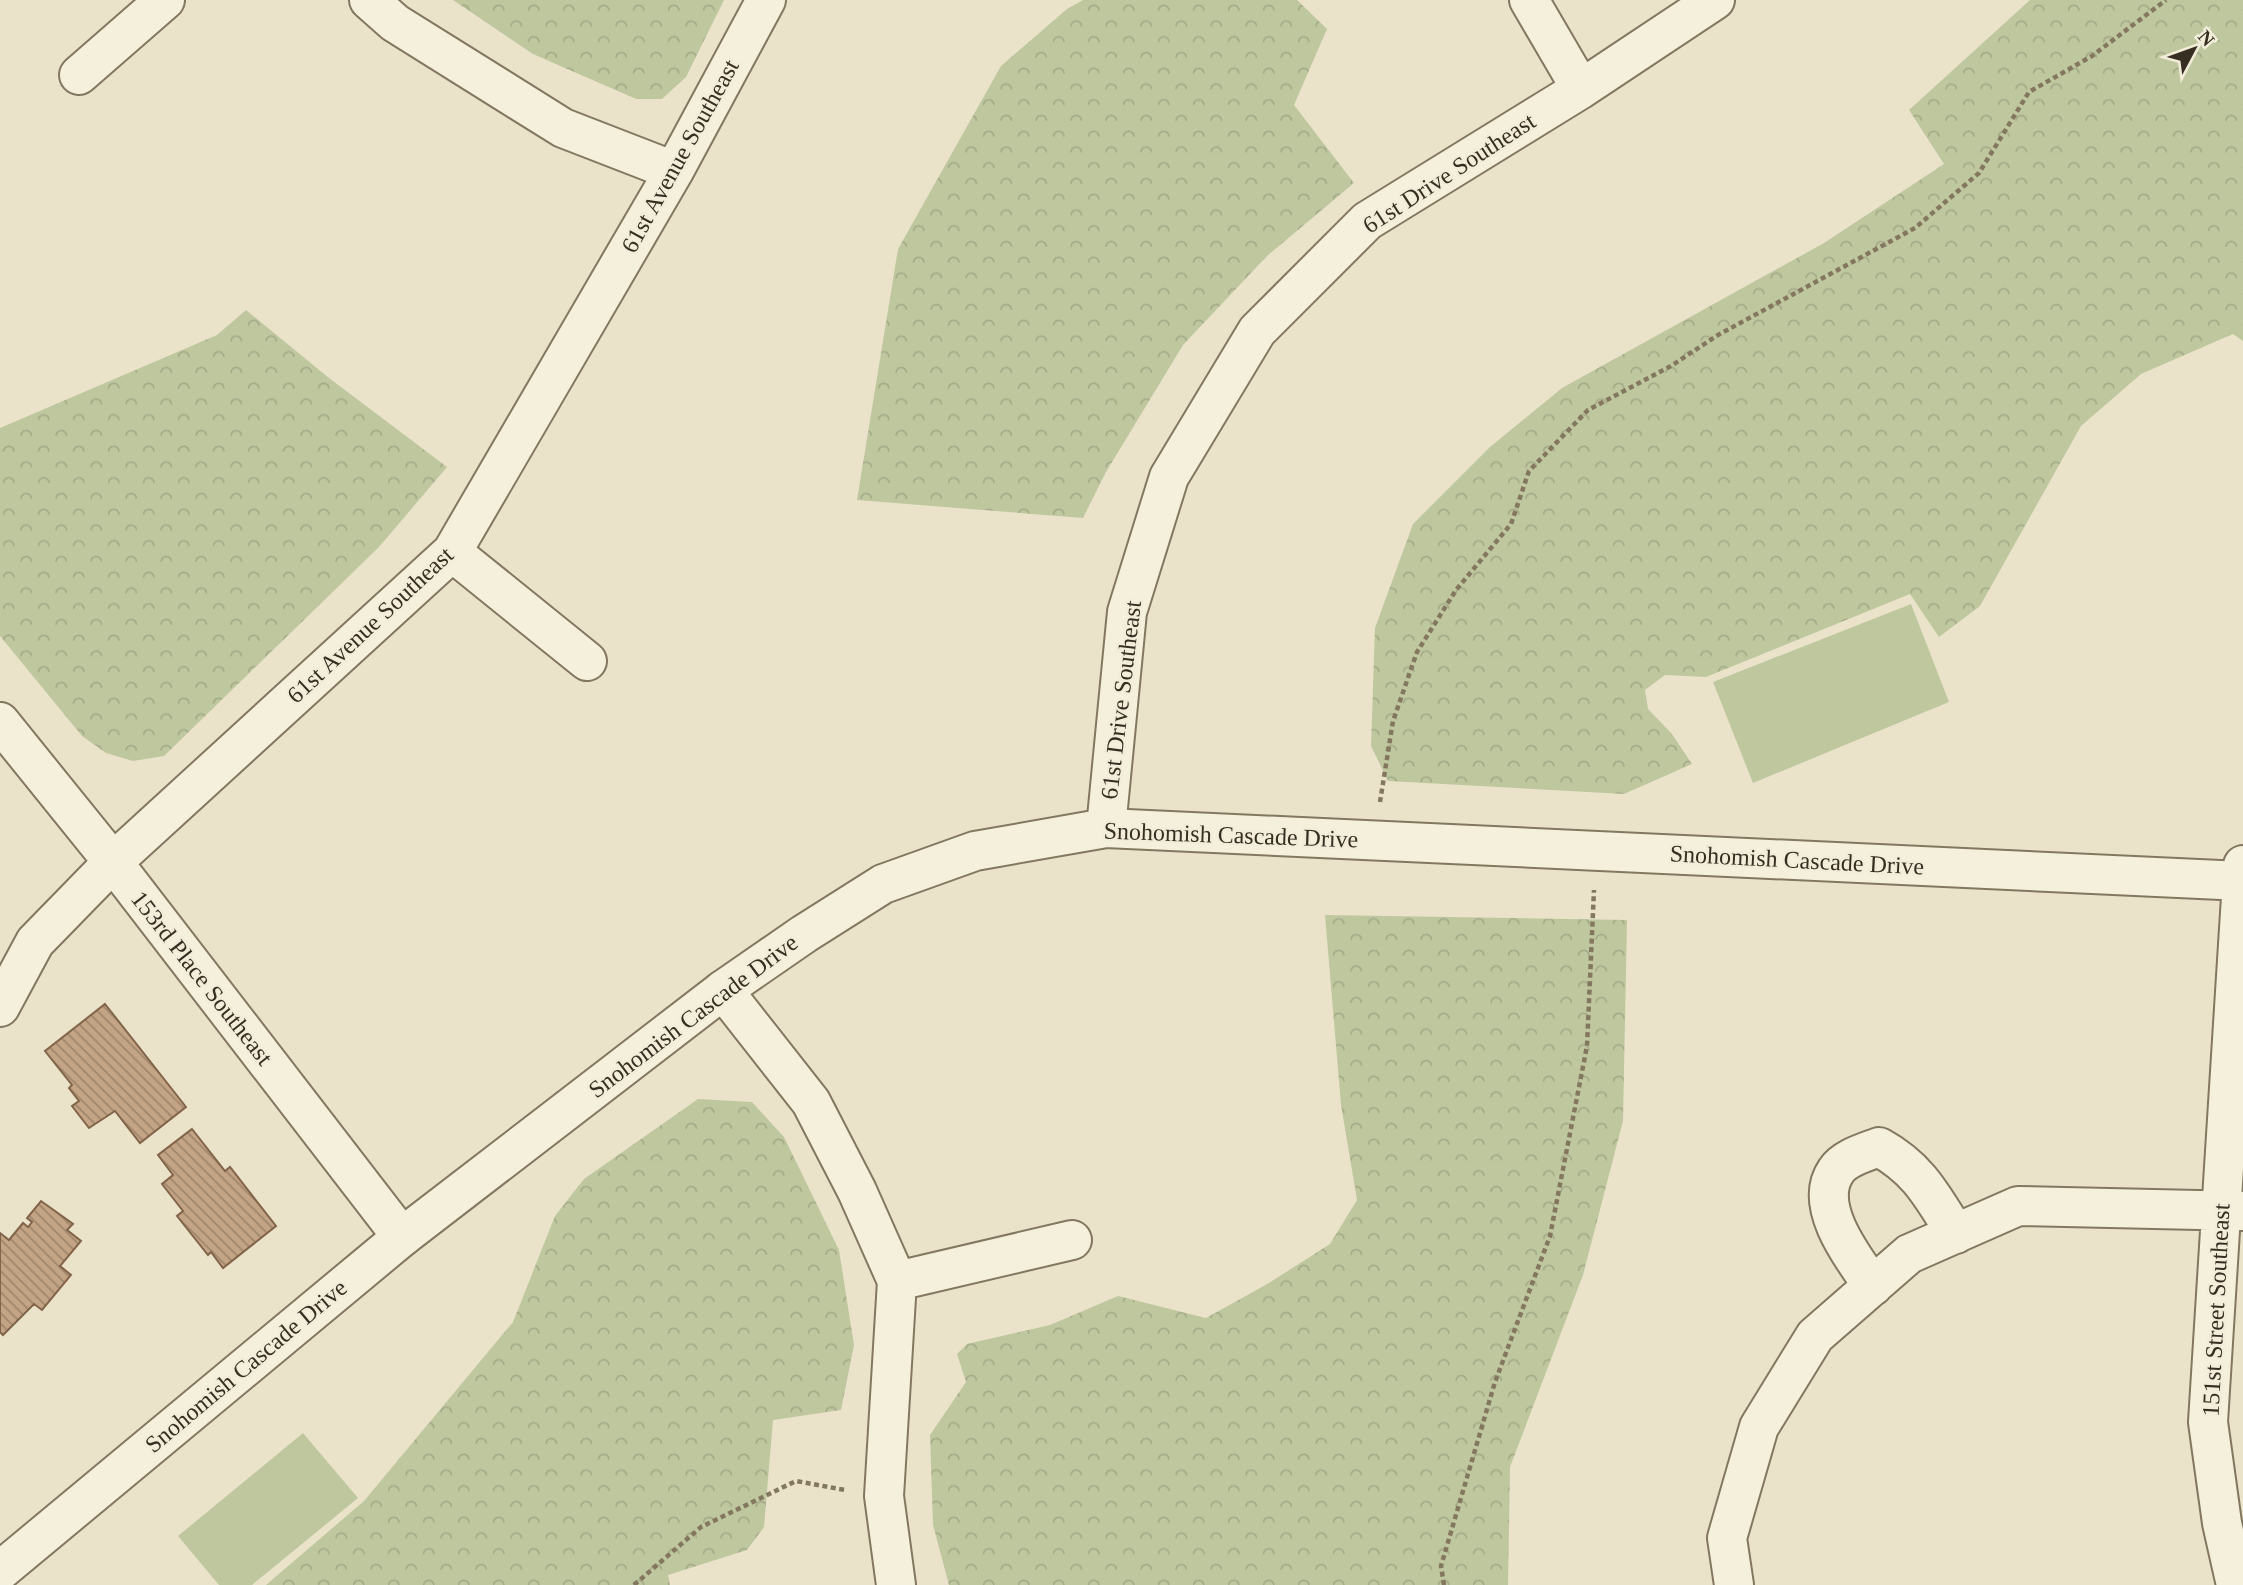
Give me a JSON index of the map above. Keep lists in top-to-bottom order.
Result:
{
  "streets": {
    "street": [
      "61st Avenue Southeast",
      "61st Drive Southeast",
      "Snohomish Cascade Drive",
      "153rd Place Southeast",
      "151st Street Southeast"
    ]
  },
  "crossings": [
    ["61st Avenue Southeast", "153rd Place Southeast"],
    ["61st Drive Southeast", "Snohomish Cascade Drive"],
    ["Snohomish Cascade Drive", "153rd Place Southeast"],
    ["Snohomish Cascade Drive", "151st Street Southeast"]
  ],
  "north": "top right"
}
